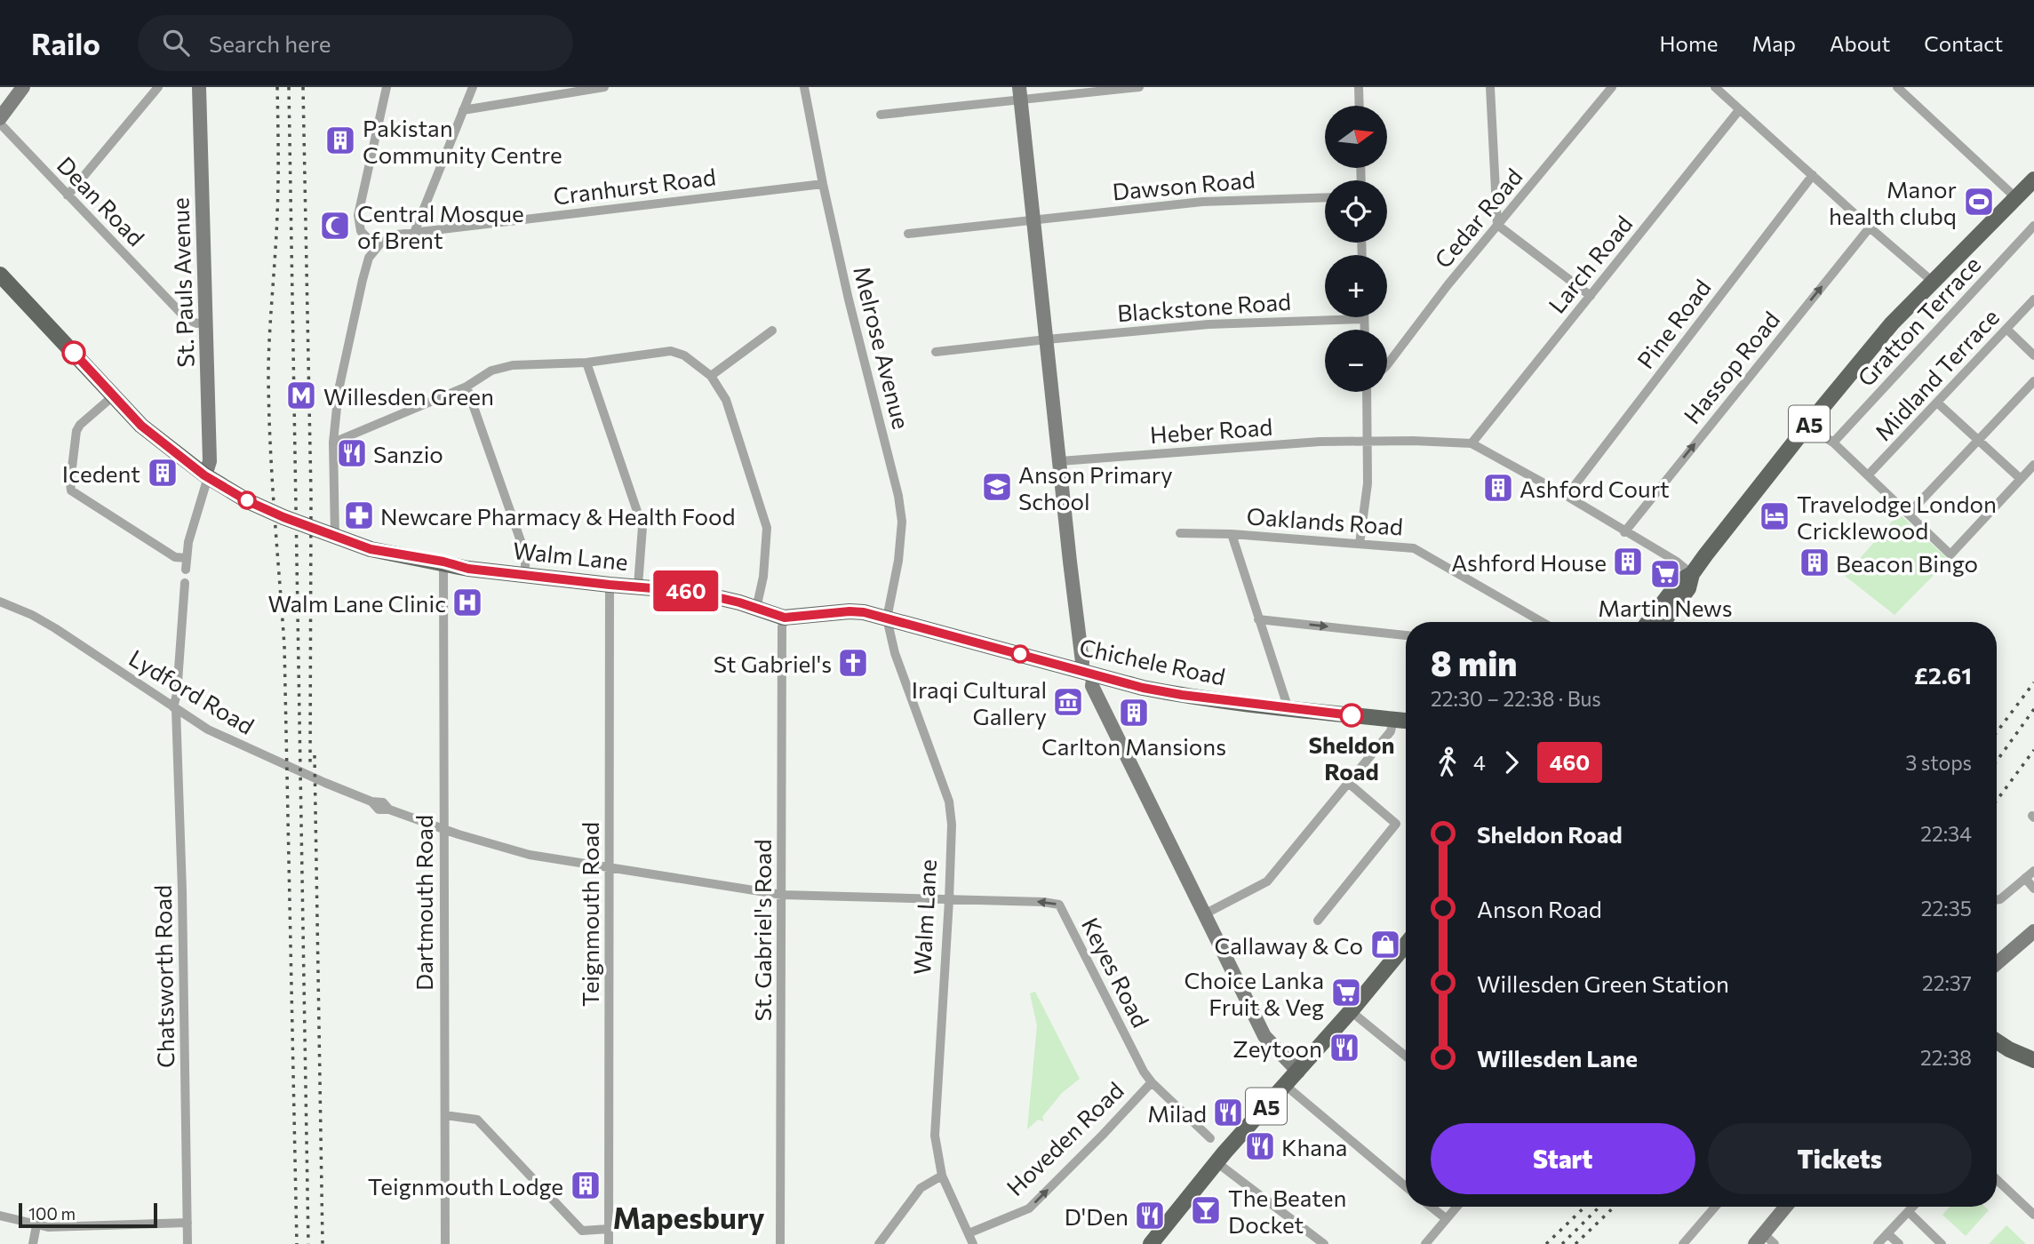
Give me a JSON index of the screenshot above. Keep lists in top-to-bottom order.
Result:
{
  "streets": {
    "main road": ["A5", "Walm Lane", "Chichele Road"],
    "street": [
      "Dawson Road",
      "Cranhurst Road",
      "Dean Road",
      "Cedar Road",
      "Larch Road",
      "St. Pauls Avenue",
      "Blackstone Road",
      "Gratton Terrace",
      "Pine Road",
      "Melrose Avenue",
      "Hassop Road",
      "Midland Terrace",
      "Heber Road",
      "Oaklands Road",
      "Lydford Road",
      "Dartmouth Road",
      "Teignmouth Road",
      "St. Gabriel's Road",
      "Keyes Road",
      "Chatsworth Road",
      "Hoveden Road"
    ]
  },
  "crossings": [
    ["Cranhurst Road", "Melrose Avenue"],
    ["Dean Road", "St. Pauls Avenue"],
    ["Larch Road", "Heber Road"],
    ["St. Pauls Avenue", "Walm Lane"],
    ["Melrose Avenue", "Walm Lane"],
    ["Melrose Avenue", "Chichele Road"],
    ["Walm Lane", "Chichele Road"],
    ["Walm Lane", "Lydford Road"],
    ["Walm Lane", "Dartmouth Road"],
    ["Walm Lane", "Teignmouth Road"],
    ["Walm Lane", "St. Gabriel's Road"],
    ["Walm Lane", "Keyes Road"],
    ["Walm Lane", "Hoveden Road"],
    ["Lydford Road", "Dartmouth Road"],
    ["Lydford Road", "Teignmouth Road"],
    ["Lydford Road", "St. Gabriel's Road"],
    ["Lydford Road", "Keyes Road"],
    ["Lydford Road", "Chatsworth Road"],
    ["Keyes Road", "Hoveden Road"]
  ],
  "one_way": ["Hassop Road", "Keyes Road", "Hoveden Road"],
  "districts": ["Mapesbury"],
  "places": {
    "building": [
      "Pakistan Community Centre",
      "Icedent",
      "Ashford Court",
      "Ashford House",
      "Beacon Bingo",
      "Carlton Mansions",
      "Teignmouth Lodge"
    ],
    "sports": ["Manor health clubq"],
    "mosque": ["Central Mosque of Brent"],
    "metro station": ["Willesden Green"],
    "restaurant": [
      "Sanzio",
      "Zeytoon",
      "Milad",
      "Khana",
      "D'Den"
    ],
    "school or university": ["Anson Primary School"],
    "pharmacy": ["Newcare Pharmacy & Health Food"],
    "hotel": ["Travelodge London Cricklewood"],
    "supermarket": ["Martin News", "Choice Lanka Fruit & Veg"],
    "hospital": ["Walm Lane Clinic"],
    "church": ["St Gabriel's"],
    "museum": ["Iraqi Cultural Gallery"],
    "other": ["Sheldon Road"],
    "shop": ["Callaway & Co"],
    "bar": ["The Beaten Docket"]
  },
  "lines": ["bus line 460"],
  "scale_bar": "100 m",
  "north": "right",
  "page": {
    "header": "Railo",
    "search": "Search here",
    "nav": [
      "Home",
      "Map",
      "About",
      "Contact"
    ],
    "on_map": "460",
    "map_buttons": ["+", "−"],
    "heading": ["8 min", "22:30 – 22:38 · Bus", "£2.61"],
    "legs": ["4", "460", "3 stops"],
    "list": [
      {
        "name": "Sheldon Road",
        "value": "22:34"
      },
      {
        "name": "Anson Road",
        "value": "22:35"
      },
      {
        "name": "Willesden Green Station",
        "value": "22:37"
      },
      {
        "name": "Willesden Lane",
        "value": "22:38"
      }
    ],
    "buttons": ["Start", "Tickets"],
    "scale": "100 m"
  }
}
